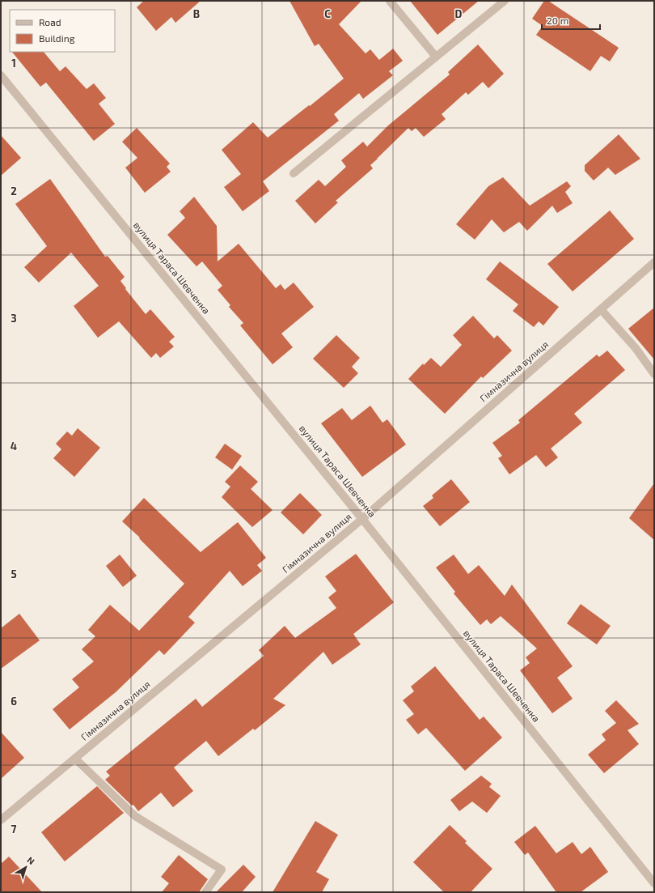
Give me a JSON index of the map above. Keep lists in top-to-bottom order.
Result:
{
  "streets": {
    "street": ["вулиця Тараса Шевченка", "Гімназична вулиця"]
  },
  "crossings": [
    ["вулиця Тараса Шевченка", "Гімназична вулиця"]
  ],
  "legend": ["Road", "Building"],
  "scale_bar": "20 m",
  "north": "top right",
  "grid": {
    "columns": ["B", "C", "D"],
    "rows": [
      "1",
      "2",
      "3",
      "4",
      "5",
      "6",
      "7"
    ]
  }
}
